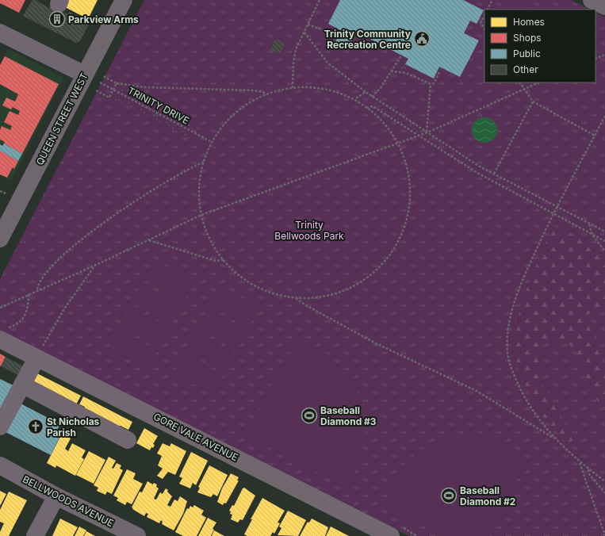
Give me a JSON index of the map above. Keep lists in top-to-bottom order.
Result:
{
  "streets": {
    "main road": ["QUEEN STREET WEST"],
    "street": ["GORE VALE AVENUE", "BELLWOODS AVENUE"],
    "path": ["TRINITY DRIVE"]
  },
  "parks": ["Trinity Bellwoods Park"],
  "places": {
    "building": ["Parkview Arms"],
    "public building": ["Trinity Community Recreation Centre"],
    "sports": ["Baseball Diamond #3", "Baseball Diamond #2"],
    "church": ["St Nicholas Parish"]
  },
  "legend": [
    "Homes",
    "Shops",
    "Public",
    "Other"
  ]
}
